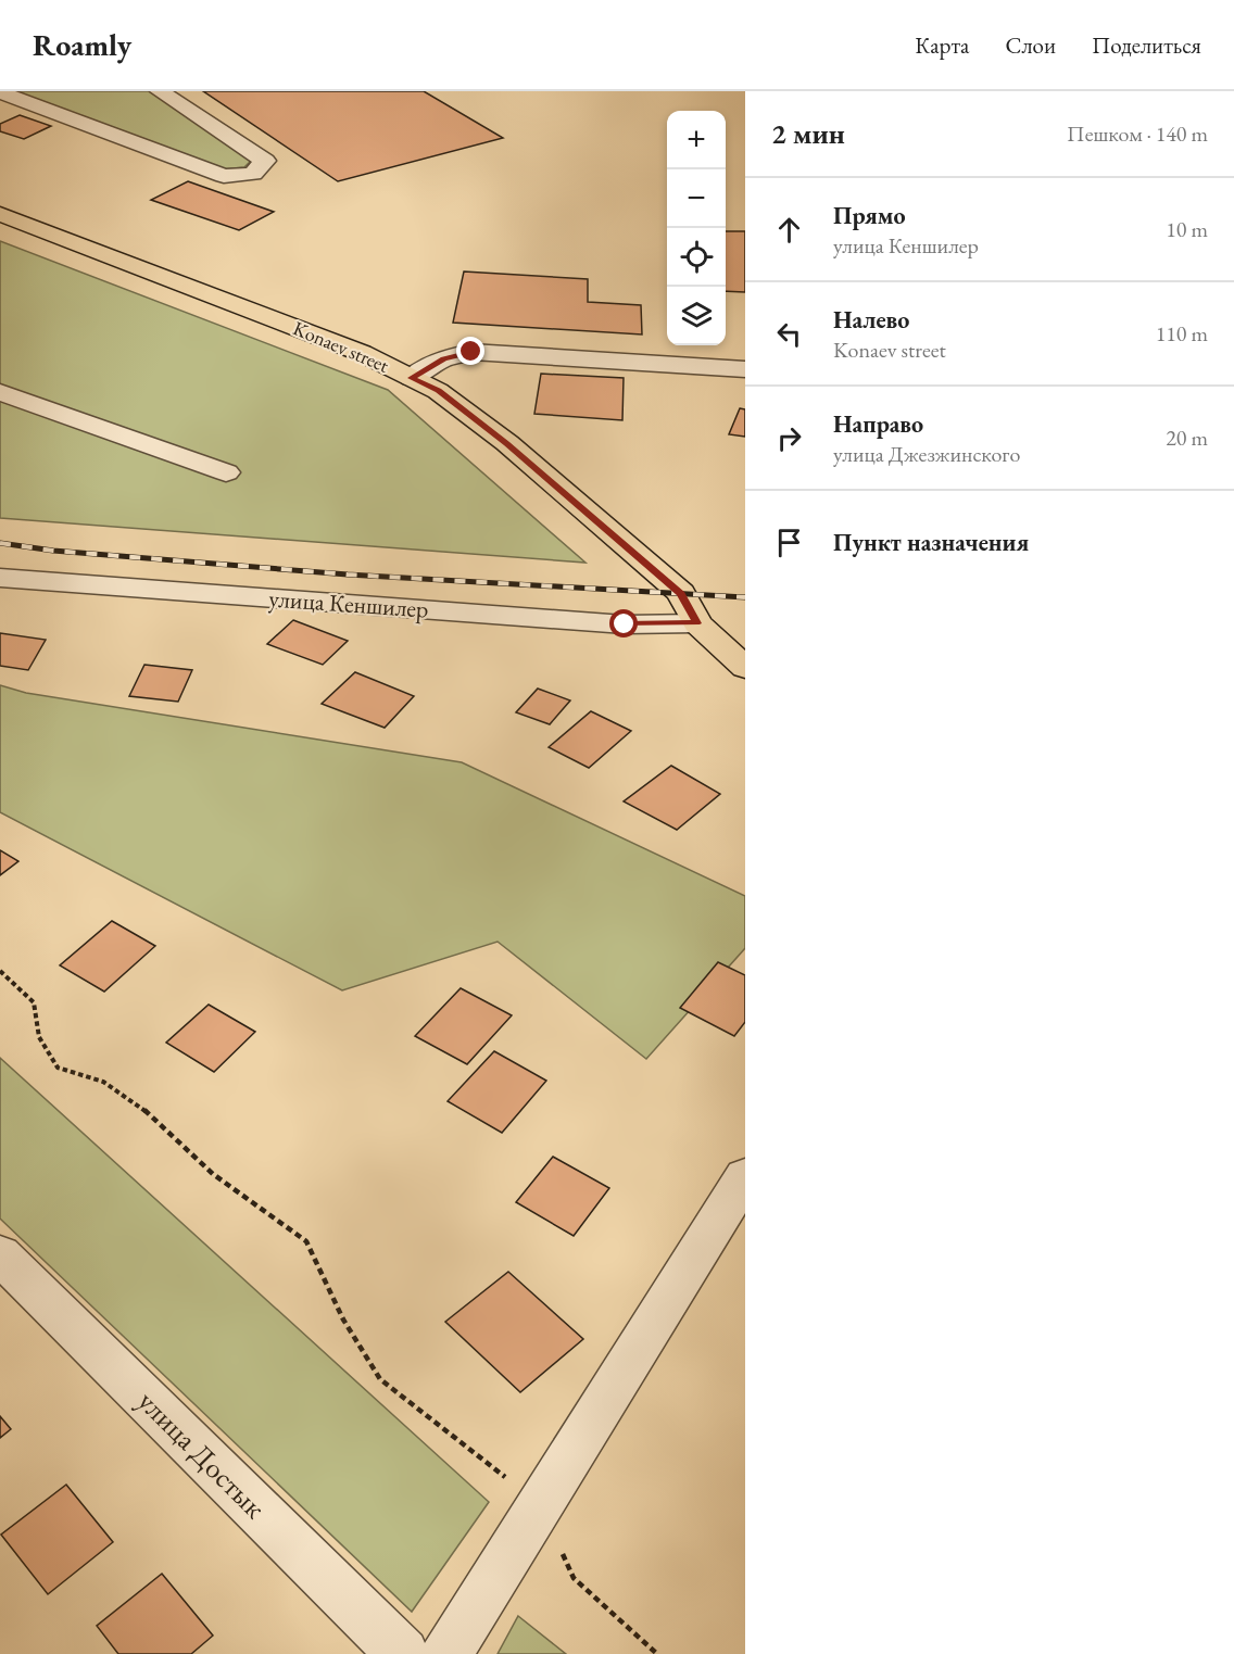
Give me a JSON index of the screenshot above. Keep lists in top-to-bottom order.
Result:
{
  "streets": {
    "main road": ["Konaev street"],
    "street": ["улица Кеншилер", "улица Достык"]
  },
  "crossings": [
    ["Konaev street", "улица Кеншилер"]
  ],
  "page": {
    "header": "Roamly",
    "nav": ["Карта", "Слои", "Поделиться"],
    "heading": ["2 мин", "Пешком · 140 m"],
    "map_buttons": ["+", "−"],
    "list": [
      ["Прямо", "улица Кеншилер", "10 m"],
      ["Налево", "Konaev street", "110 m"],
      ["Направо", "улица Джезжинского", "20 m"],
      "Пункт назначения"
    ]
  }
}
